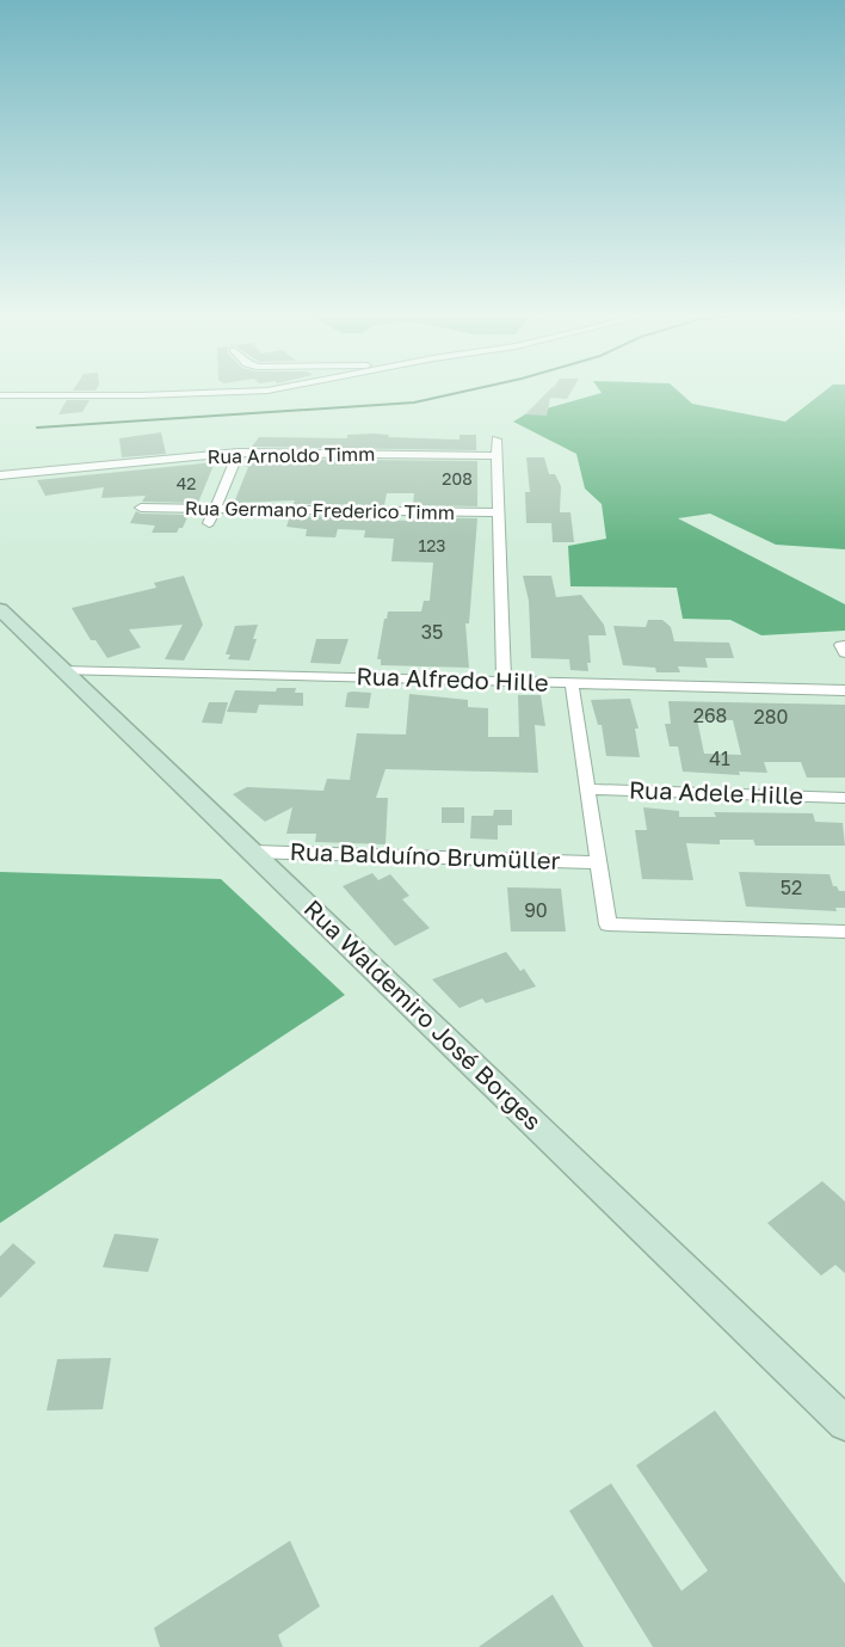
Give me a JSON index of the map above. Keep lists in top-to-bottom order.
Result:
{
  "streets": {
    "main road": ["Rua Waldemiro José Borges"],
    "street": [
      "Rua Arnoldo Timm",
      "Rua Germano Frederico Timm",
      "Rua Alfredo Hille",
      "Rua Adele Hille",
      "Rua Balduíno Brumüller"
    ]
  },
  "crossings": [
    ["Rua Alfredo Hille", "Rua Waldemiro José Borges"],
    ["Rua Balduíno Brumüller", "Rua Waldemiro José Borges"]
  ],
  "house_numbers": [
    "208",
    "42",
    "123",
    "35",
    "268",
    "280",
    "41",
    "52",
    "90"
  ]
}
